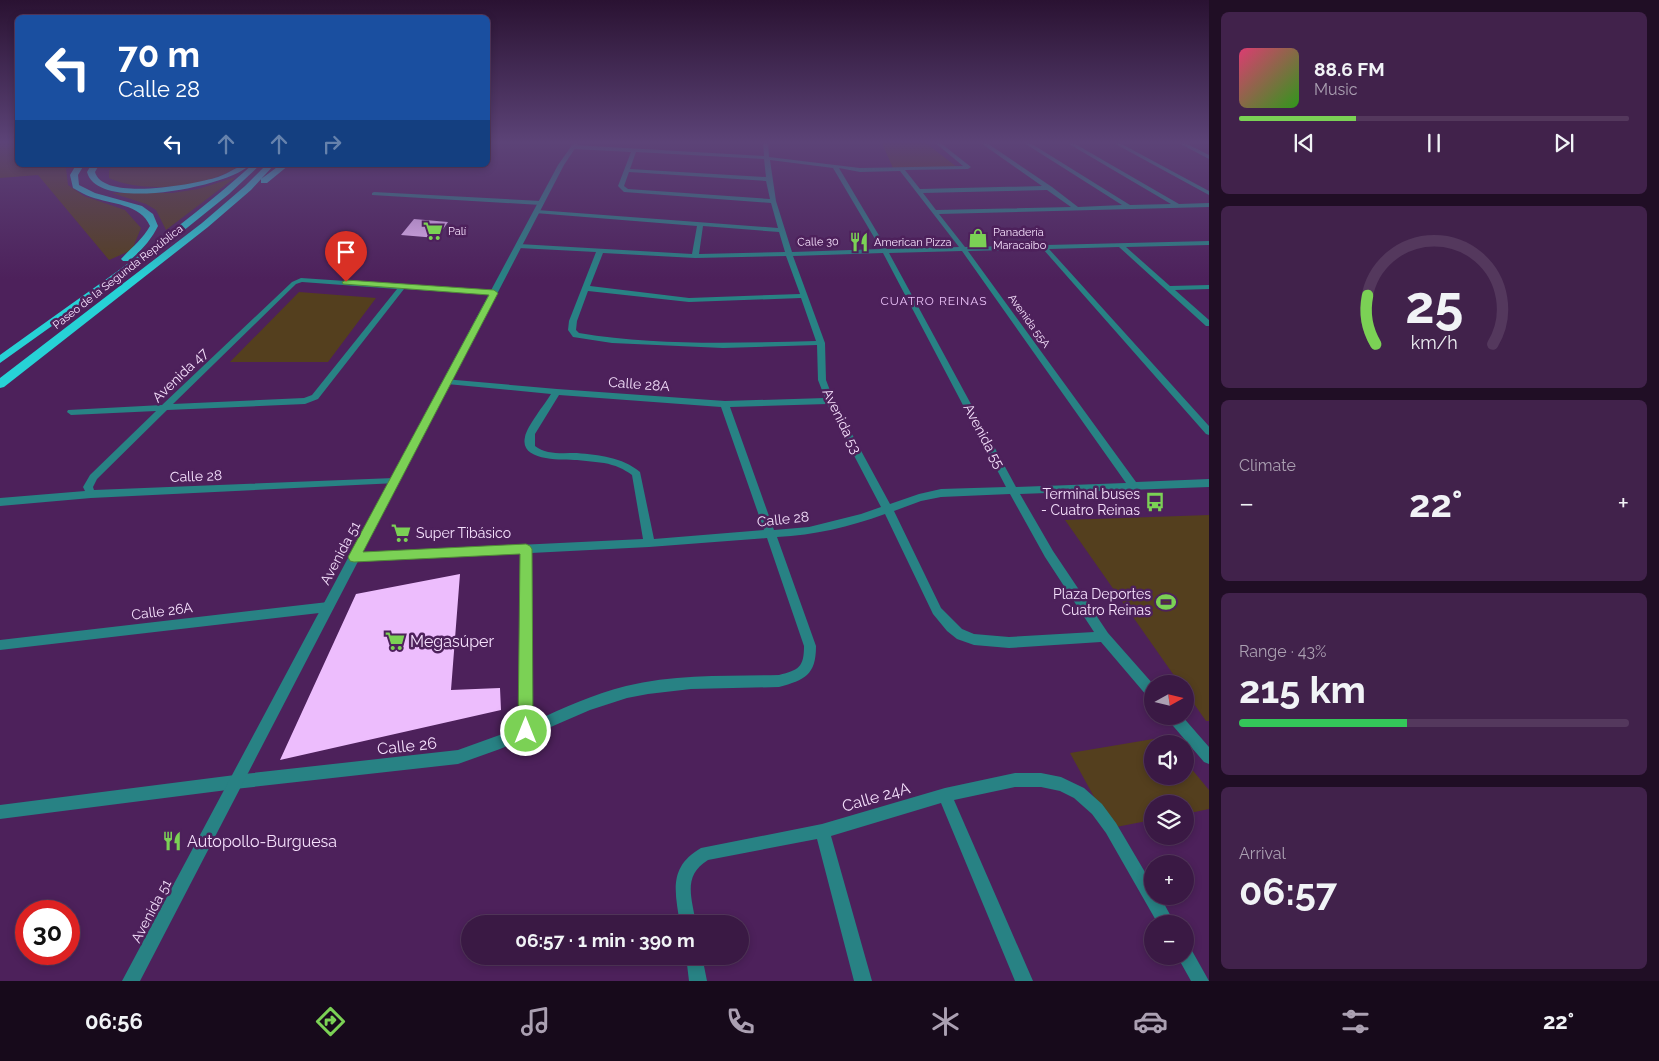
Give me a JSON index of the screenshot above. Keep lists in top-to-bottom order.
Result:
{
  "streets": {
    "highway": ["Paseo de la Segunda República"],
    "street": [
      "Calle 30",
      "Avenida 55A",
      "Avenida 47",
      "Calle 28A",
      "Avenida 53",
      "Avenida 55",
      "Calle 28",
      "Avenida 51",
      "Calle 26A",
      "Calle 26",
      "Calle 24A"
    ]
  },
  "crossings": [
    ["Calle 30", "Avenida 55A"],
    ["Calle 30", "Avenida 53"],
    ["Calle 30", "Avenida 55"],
    ["Calle 30", "Avenida 51"],
    ["Avenida 55A", "Calle 28"],
    ["Avenida 47", "Calle 28"],
    ["Calle 28A", "Avenida 53"],
    ["Calle 28A", "Avenida 51"],
    ["Avenida 53", "Avenida 55"],
    ["Avenida 53", "Calle 28"],
    ["Avenida 55", "Calle 28"],
    ["Calle 28", "Avenida 51"],
    ["Calle 28", "Calle 26"],
    ["Avenida 51", "Calle 26A"],
    ["Avenida 51", "Calle 26"]
  ],
  "districts": ["CUATRO REINAS"],
  "places": {
    "supermarket": ["Palí", "Super Tibásico", "Megasúper"],
    "shop": ["Panadería Maracaibo"],
    "restaurant": ["American Pizza", "Autopollo-Burguesa"],
    "bus stop": ["Terminal buses - Cuatro Reinas"],
    "sports": ["Plaza Deportes Cuatro Reinas"]
  },
  "north": "right",
  "page": {
    "turn": ["70 m", "Calle 28"],
    "song": ["88.6 FM", "Music"],
    "tile": [
      "Climate",
      ["Range · 43%", "215 km"],
      ["Arrival", "06:57"]
    ],
    "heat": ["−", "22°", "+"],
    "map_buttons": ["+", "−"],
    "limit": "30",
    "trip": "06:57 · 1 min · 390 m",
    "tabs": ["06:56", "22°"],
    "gauge": ["25", "km/h"]
  }
}
